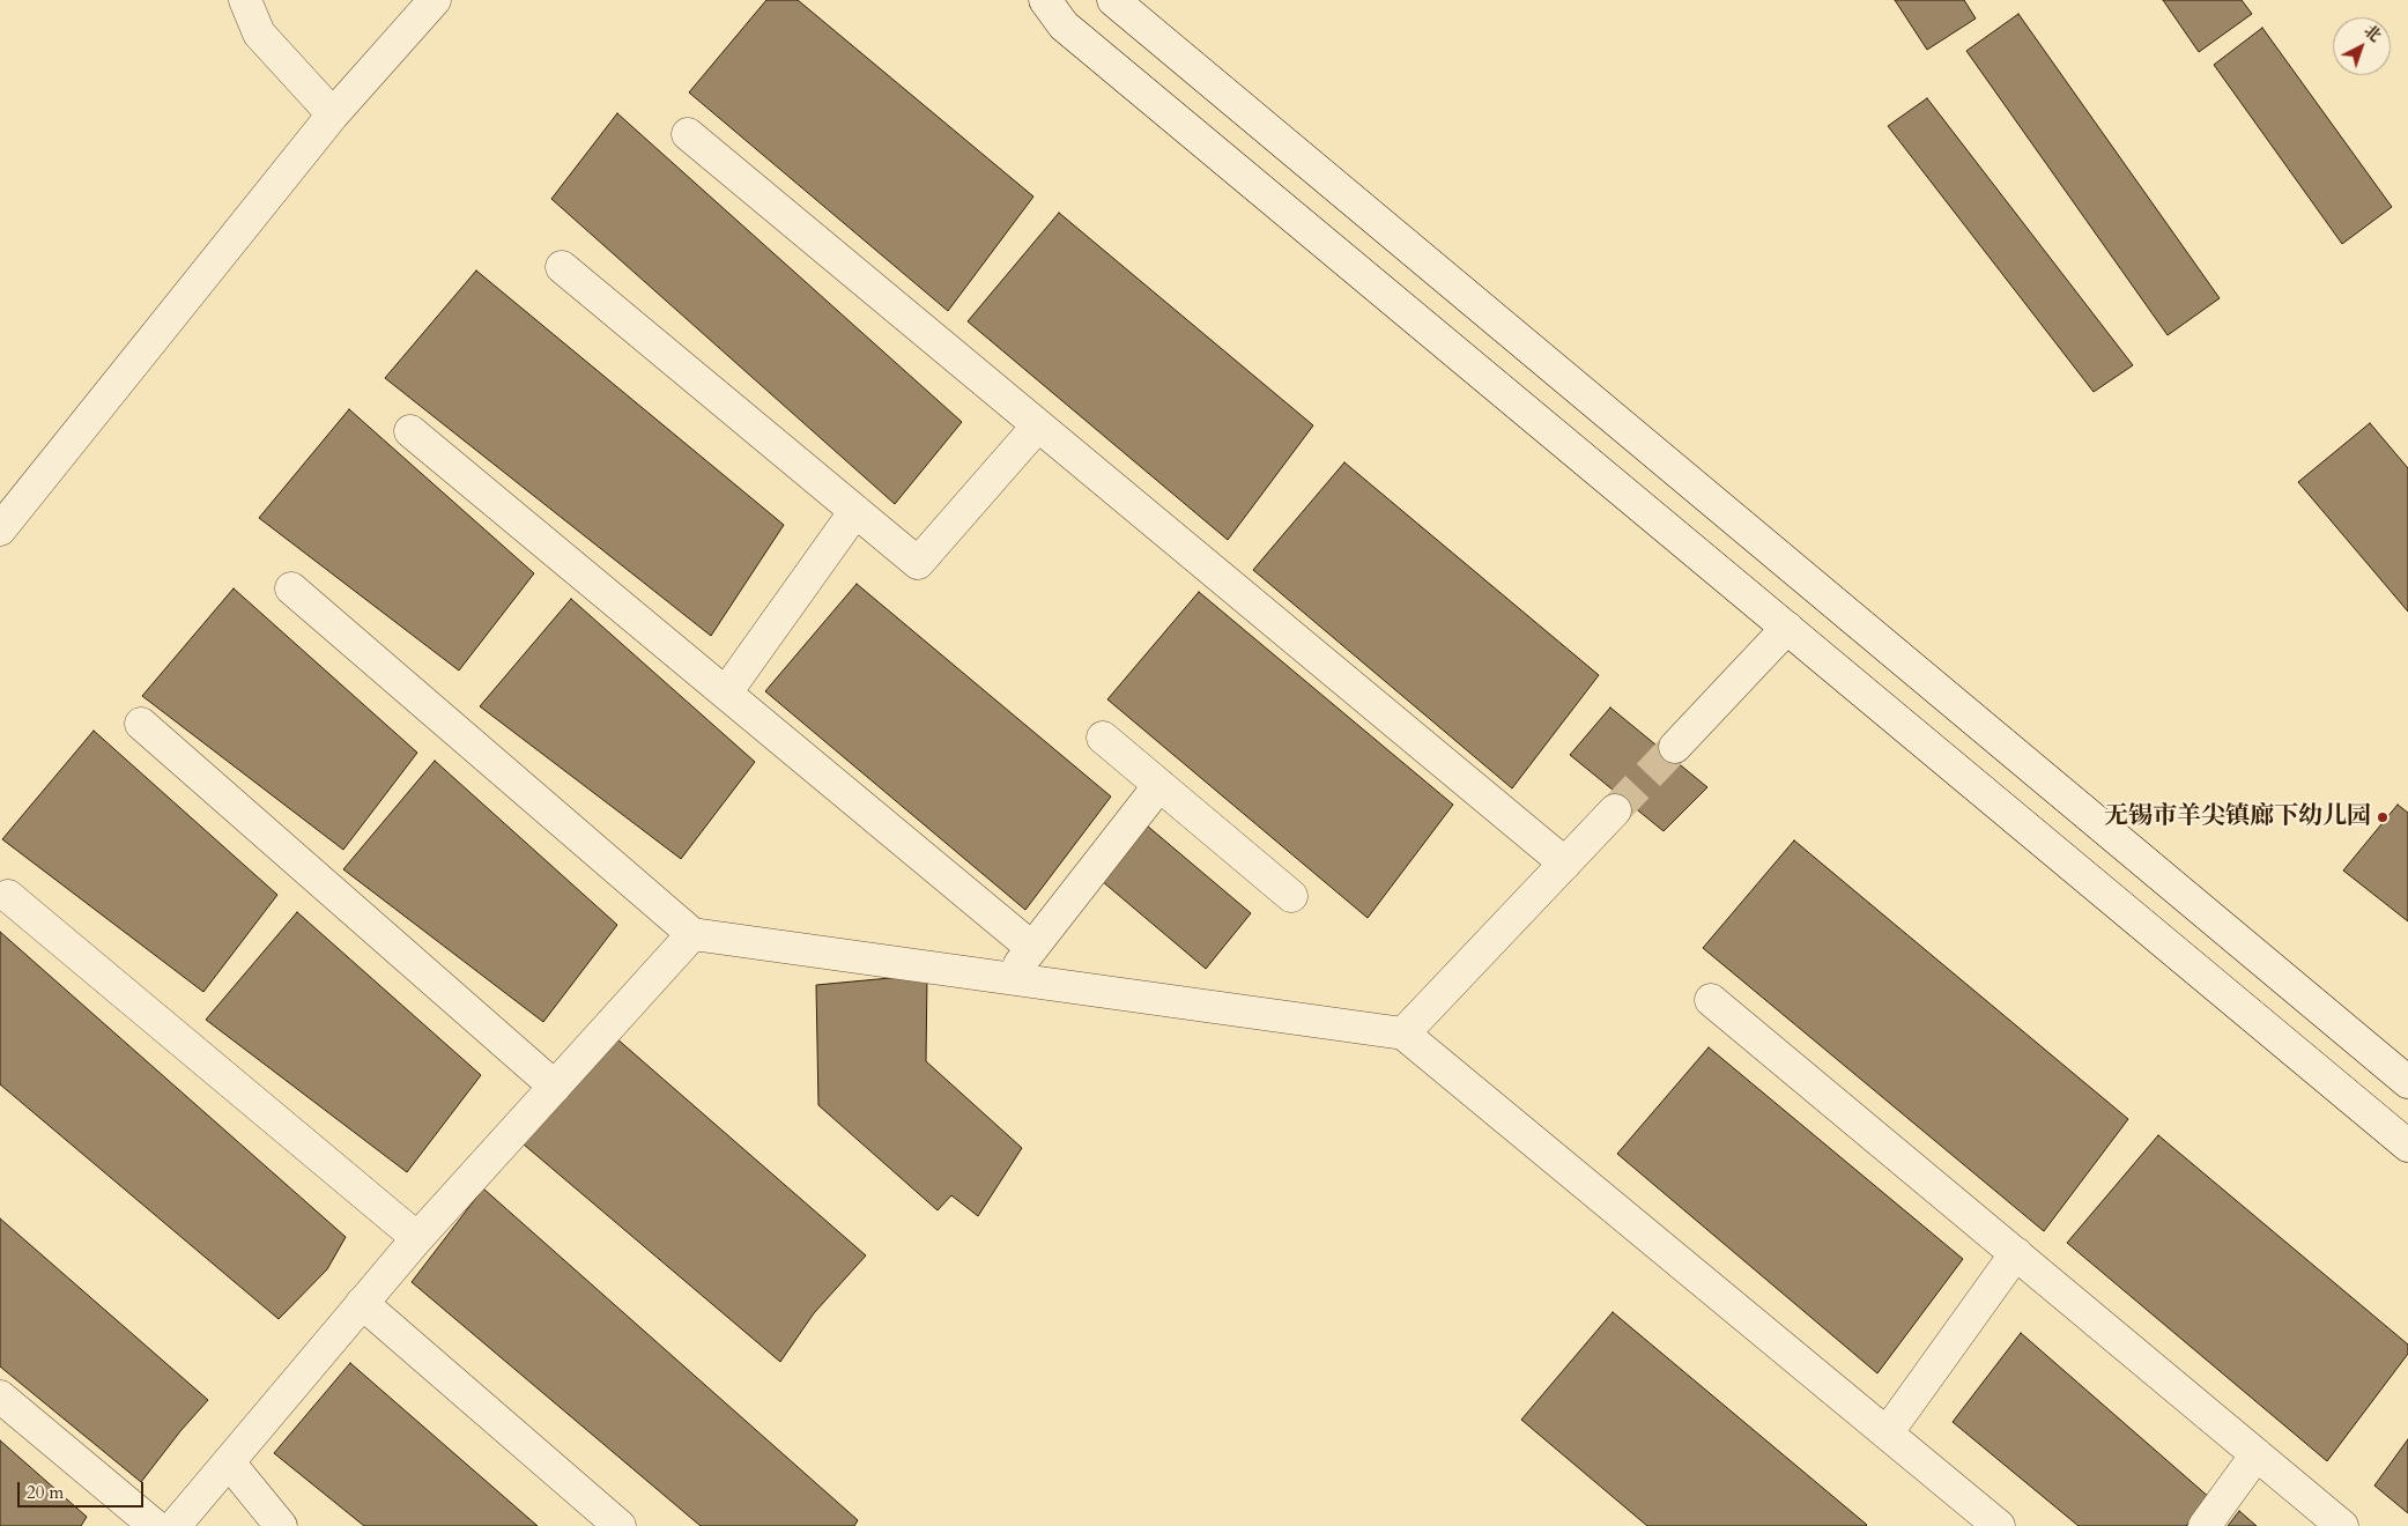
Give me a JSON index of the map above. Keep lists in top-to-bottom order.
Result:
{
  "places": ["无锡市羊尖镇廊下幼儿园"],
  "scale_bar": "20 m",
  "north": "top right"
}
